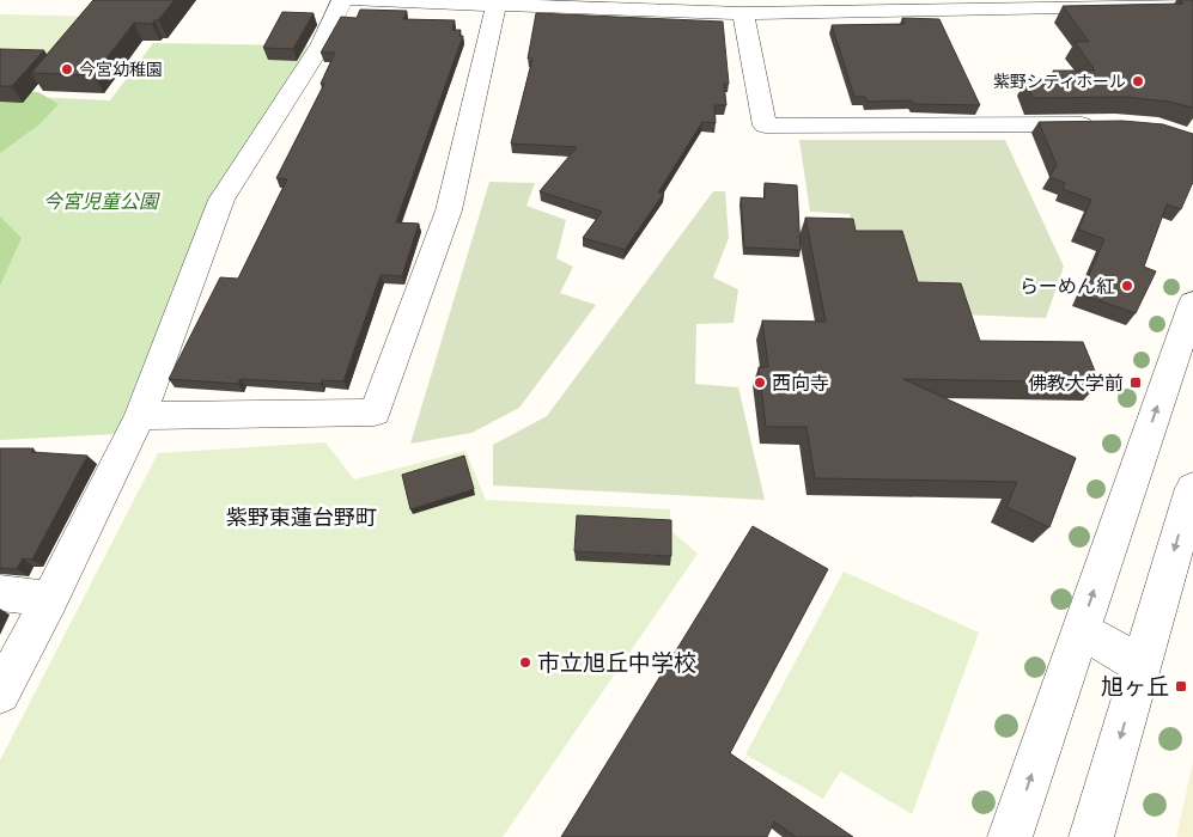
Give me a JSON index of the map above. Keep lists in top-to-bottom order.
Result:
{
  "districts": ["紫野東蓮台野町"],
  "parks": ["今宮児童公園"],
  "places": {
    "other": [
      "今宮幼稚園",
      "紫野シティホール",
      "らーめん紅",
      "西向寺",
      "市立旭丘中学校"
    ],
    "transit": ["佛教大学前", "旭ヶ丘"]
  }
}
